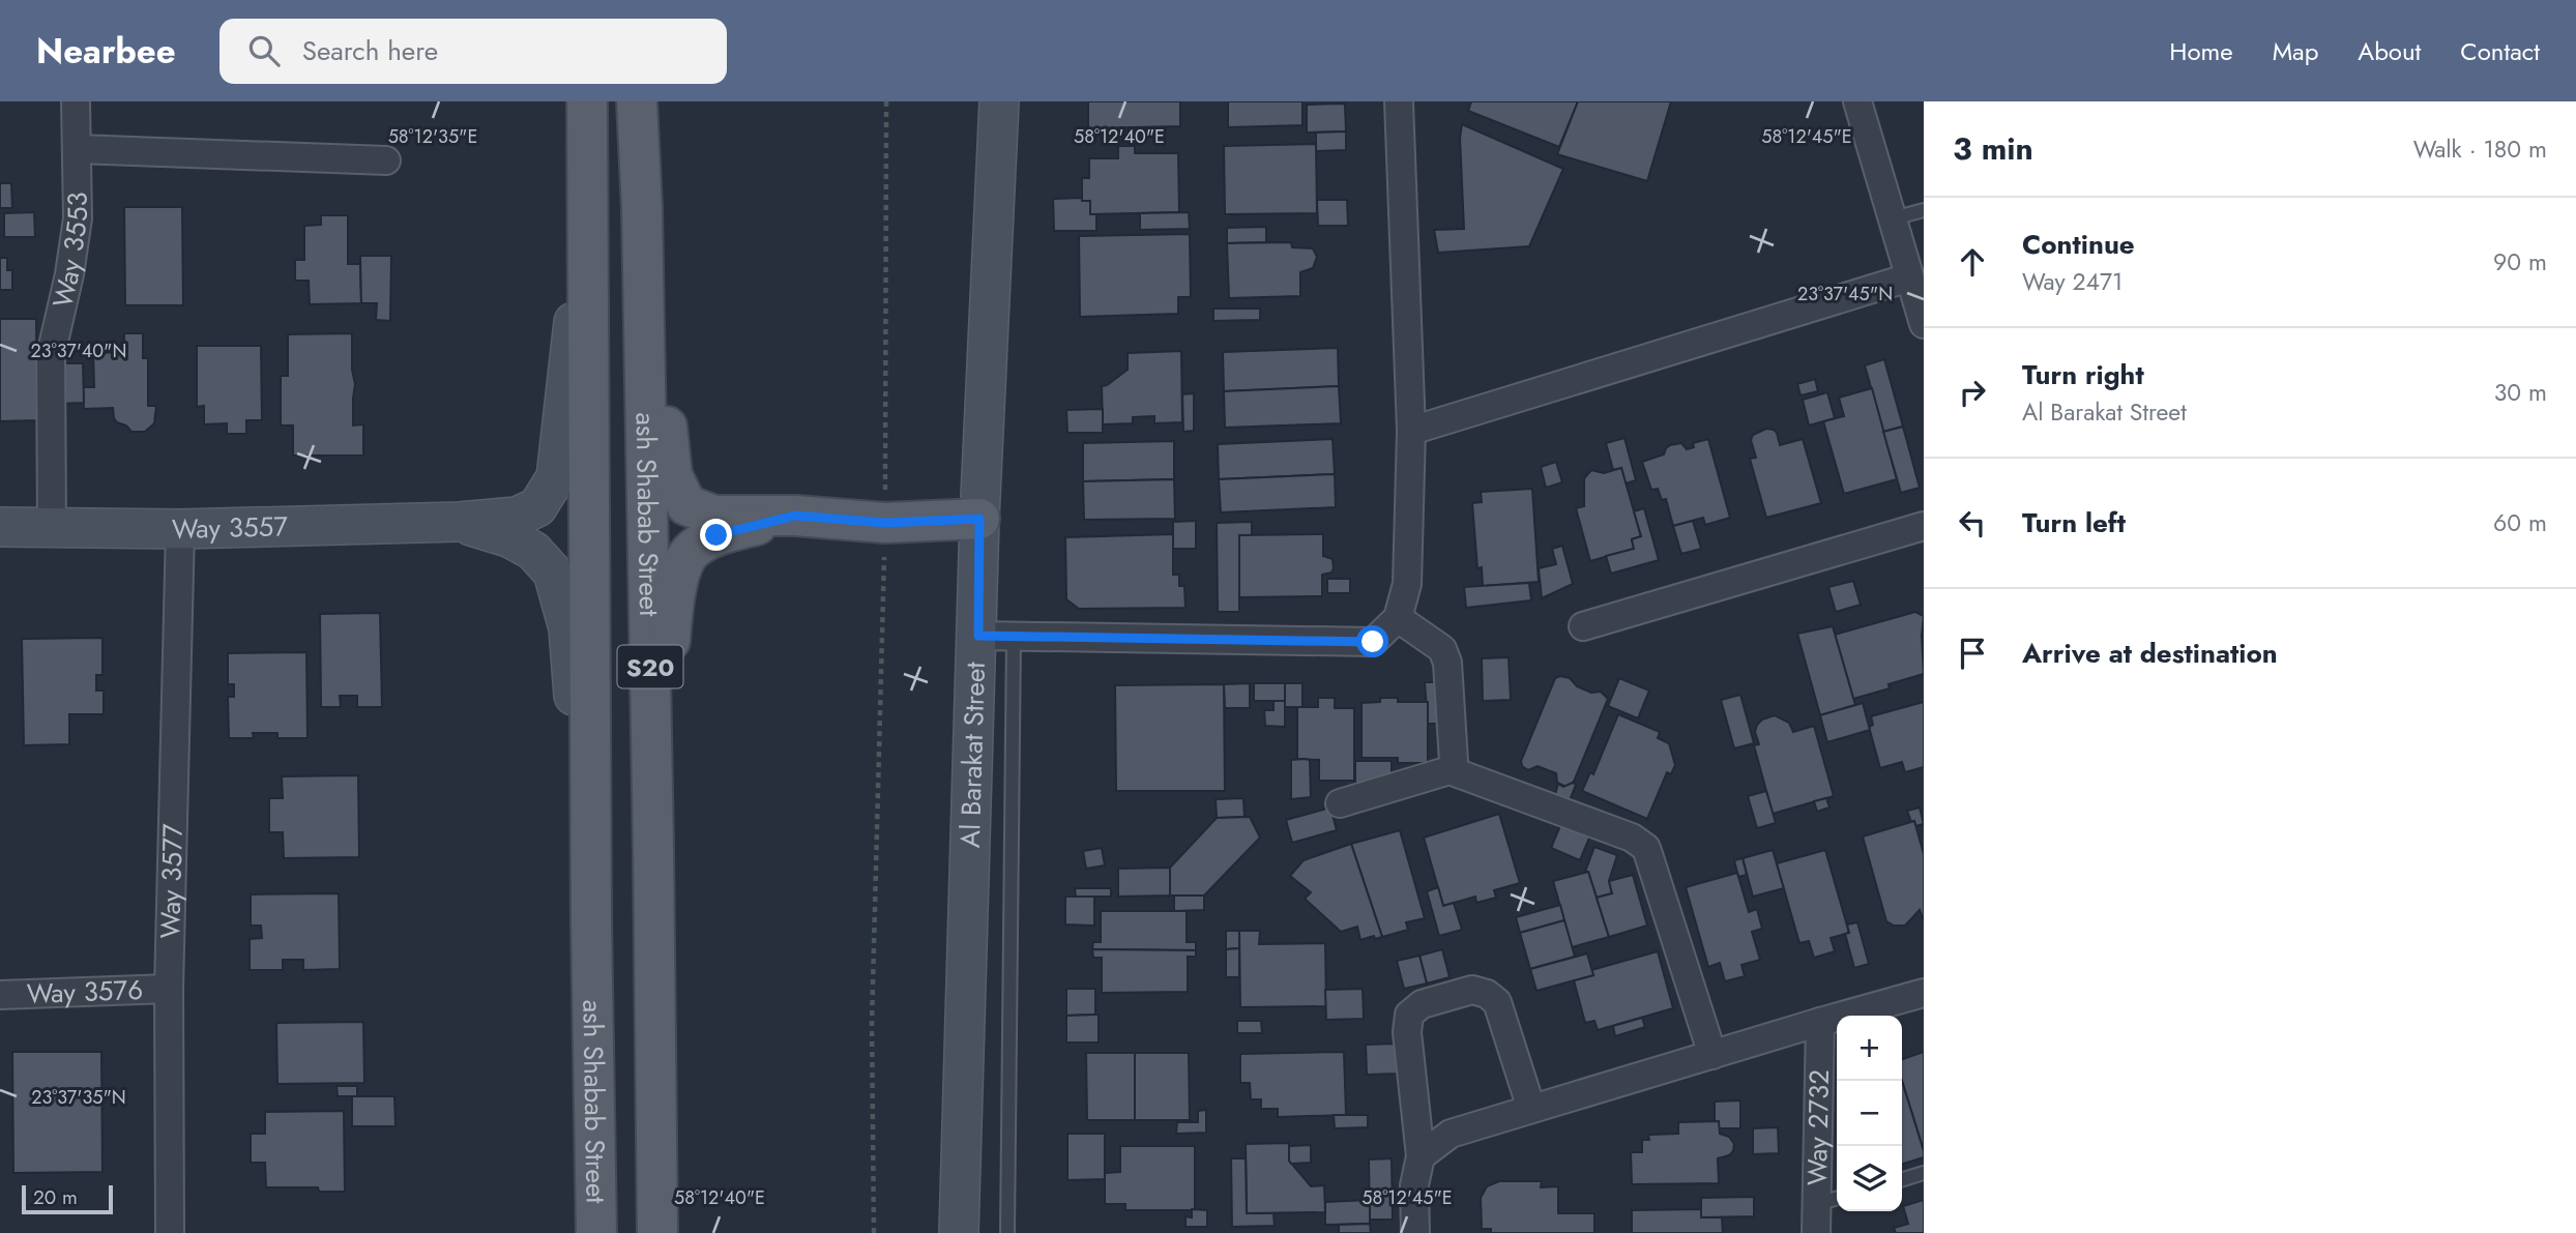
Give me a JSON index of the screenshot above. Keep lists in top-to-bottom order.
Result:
{
  "streets": {
    "main road": ["ash Shabab Street", "S20"],
    "street": [
      "Way 3553",
      "Way 3557",
      "Al Barakat Street",
      "Way 3577",
      "Way 3576",
      "Way 2732"
    ]
  },
  "crossings": [
    ["Way 3553", "Way 3557"],
    ["ash Shabab Street", "Way 3557"],
    ["Way 3557", "Way 3577"],
    ["Way 3577", "Way 3576"]
  ],
  "scale_bar": "20 m",
  "page": {
    "header": "Nearbee",
    "search": "Search here",
    "nav": [
      "Home",
      "Map",
      "About",
      "Contact"
    ],
    "heading": ["3 min", "Walk · 180 m"],
    "list": [
      ["Continue", "Way 2471", "90 m"],
      ["Turn right", "Al Barakat Street", "30 m"],
      ["Turn left", "60 m"],
      "Arrive at destination"
    ],
    "map_buttons": ["+", "−"],
    "scale": "20 m"
  },
  "coordinates": [
    "58°12'35\"E",
    "58°12'40\"E",
    "58°12'45\"E",
    "23°37'45\"N",
    "23°37'40\"N",
    "23°37'35\"N"
  ]
}
